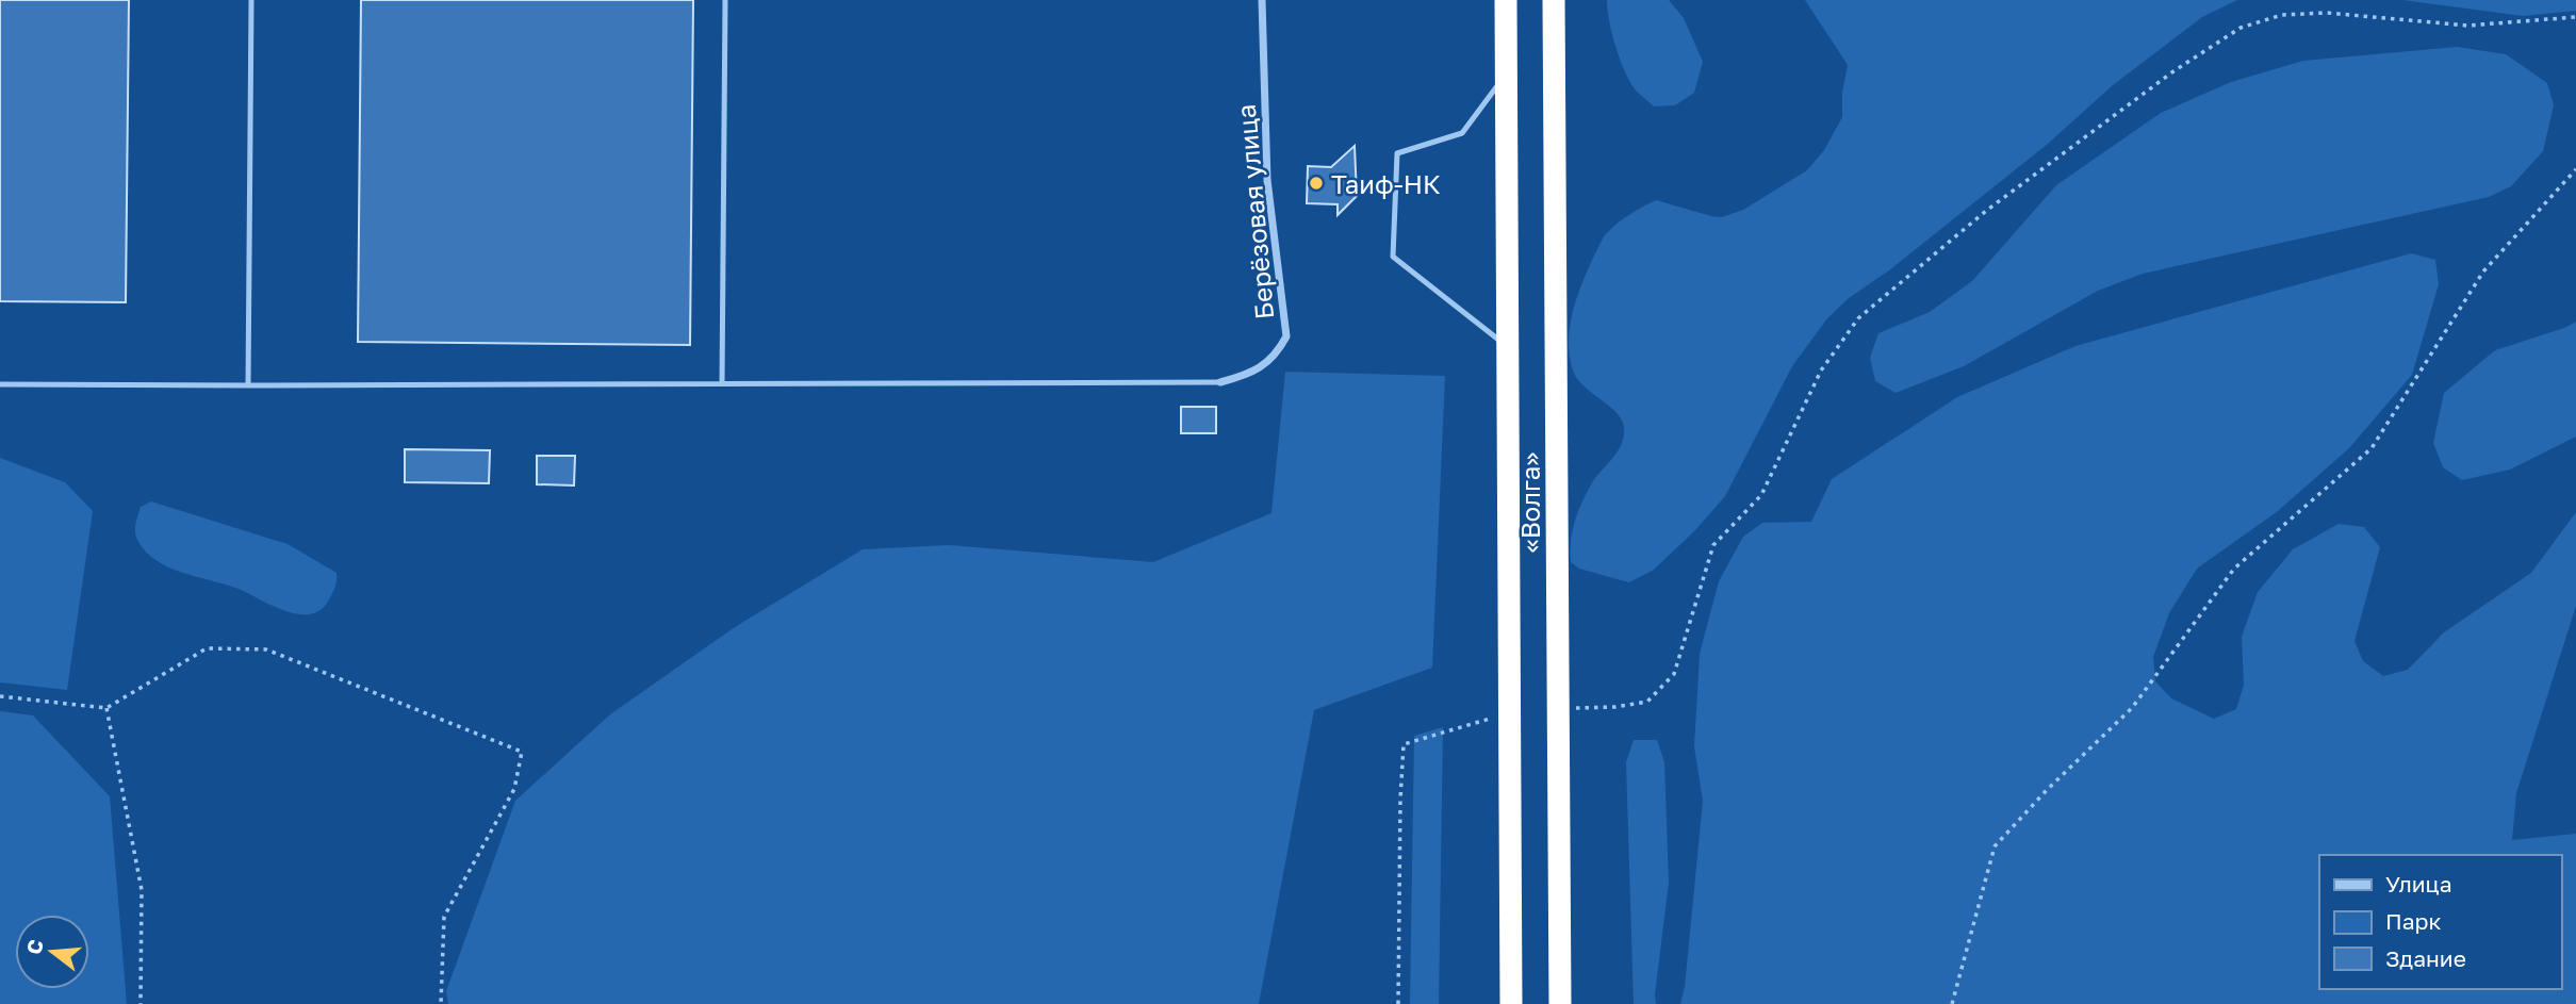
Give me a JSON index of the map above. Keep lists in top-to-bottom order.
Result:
{
  "streets": {
    "highway": ["«Волга»"],
    "street": ["Берёзовая улица"]
  },
  "places": ["Таиф-НК"],
  "legend": ["Улица", "Парк", "Здание"],
  "north": "left"
}
